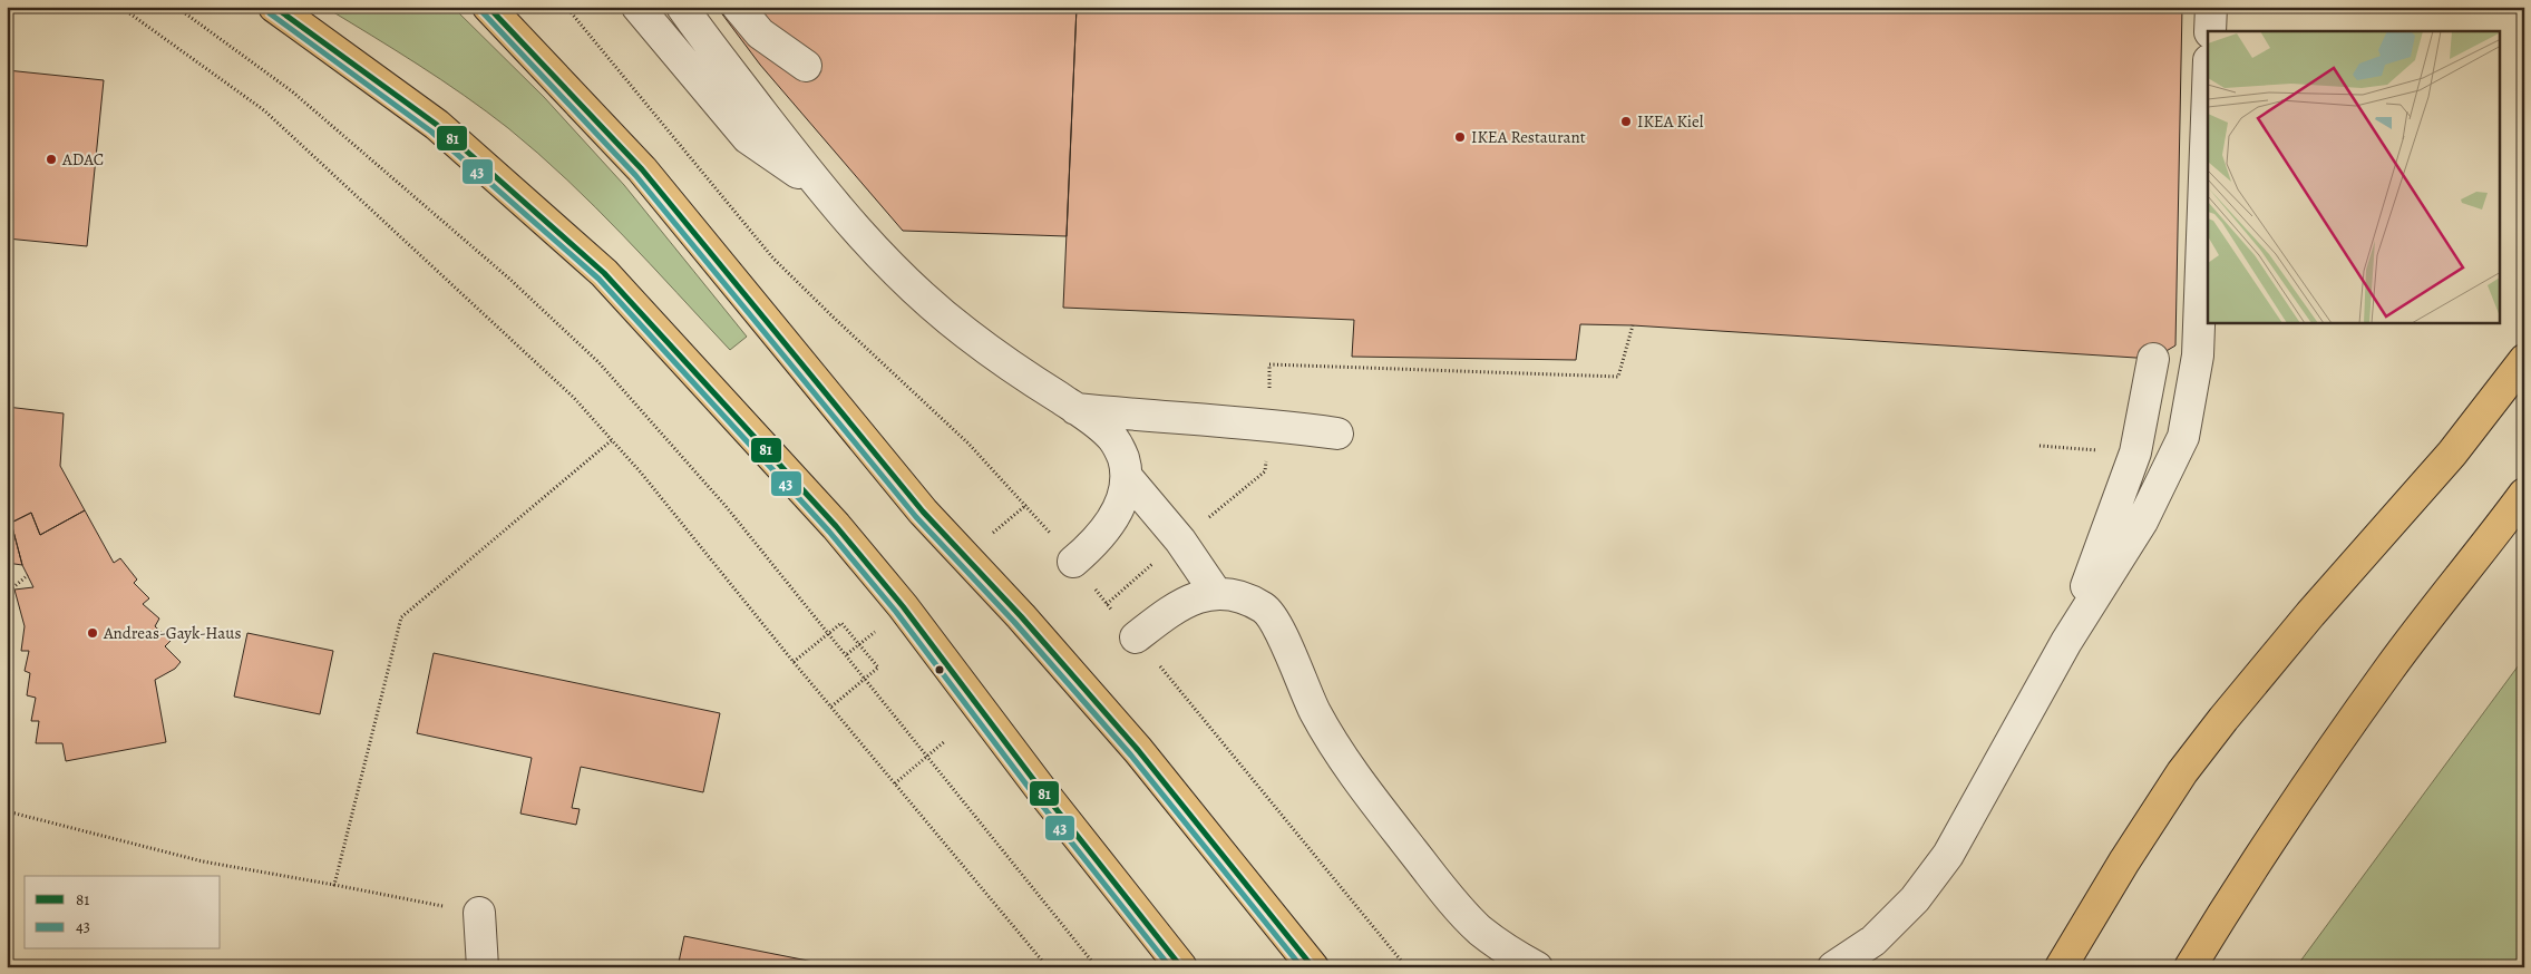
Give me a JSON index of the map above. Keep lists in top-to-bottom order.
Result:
{
  "places": [
    "IKEA Kiel",
    "IKEA Restaurant",
    "ADAC",
    "Andreas-Gayk-Haus"
  ],
  "lines": ["transit line 81", "transit line 43"],
  "legend": ["81", "43"]
}
